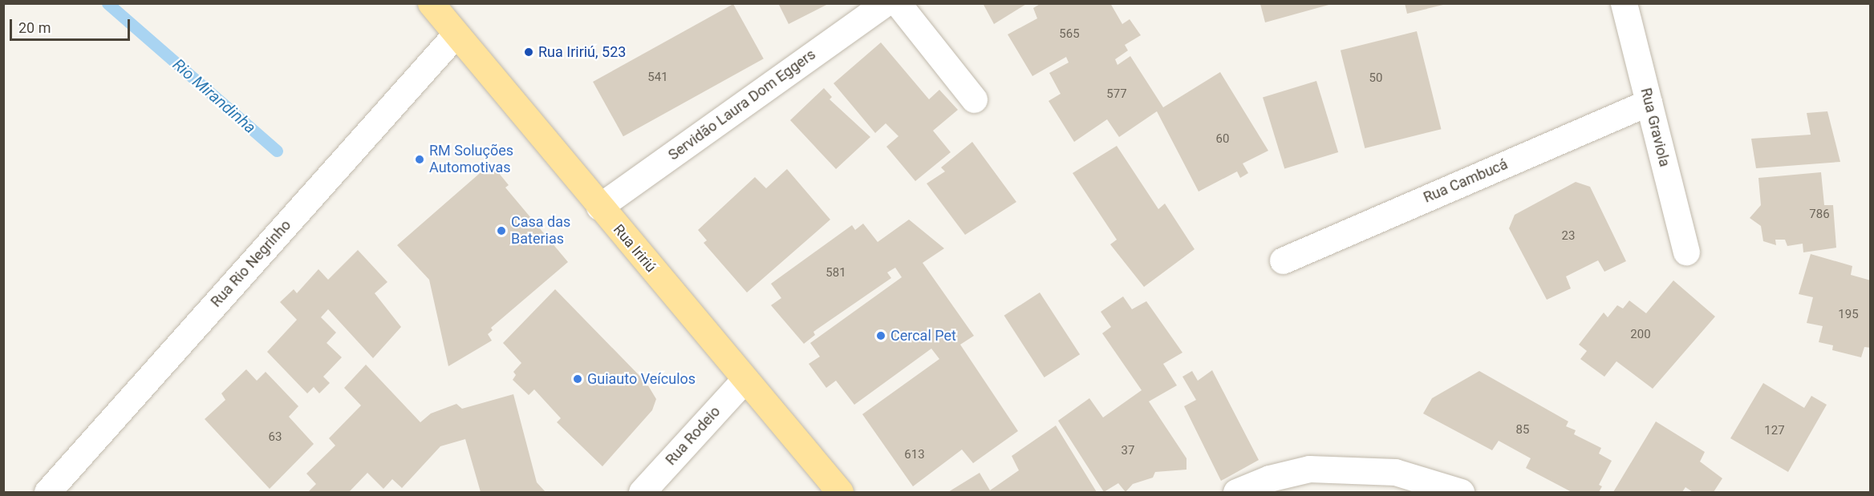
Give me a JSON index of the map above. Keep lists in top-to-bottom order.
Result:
{
  "streets": {
    "main road": ["Rua Iririú"],
    "street": [
      "Servidão Laura Dom Eggers",
      "Rua Graviola",
      "Rua Cambucá",
      "Rua Rio Negrinho",
      "Rua Rodeio"
    ]
  },
  "crossings": [
    ["Servidão Laura Dom Eggers", "Rua Iririú"],
    ["Rua Graviola", "Rua Cambucá"],
    ["Rua Iririú", "Rua Rio Negrinho"],
    ["Rua Iririú", "Rua Rodeio"]
  ],
  "water": ["Rio Mirandinha"],
  "places": [
    "Rua Iririú, 523",
    "RM Soluções Automotivas",
    "Casa das Baterias",
    "Cercal Pet",
    "Guiauto Veículos"
  ],
  "house_numbers": [
    "565",
    "541",
    "50",
    "577",
    "60",
    "786",
    "23",
    "581",
    "195",
    "200",
    "85",
    "127",
    "63",
    "37",
    "613"
  ],
  "scale_bar": "20 m"
}
